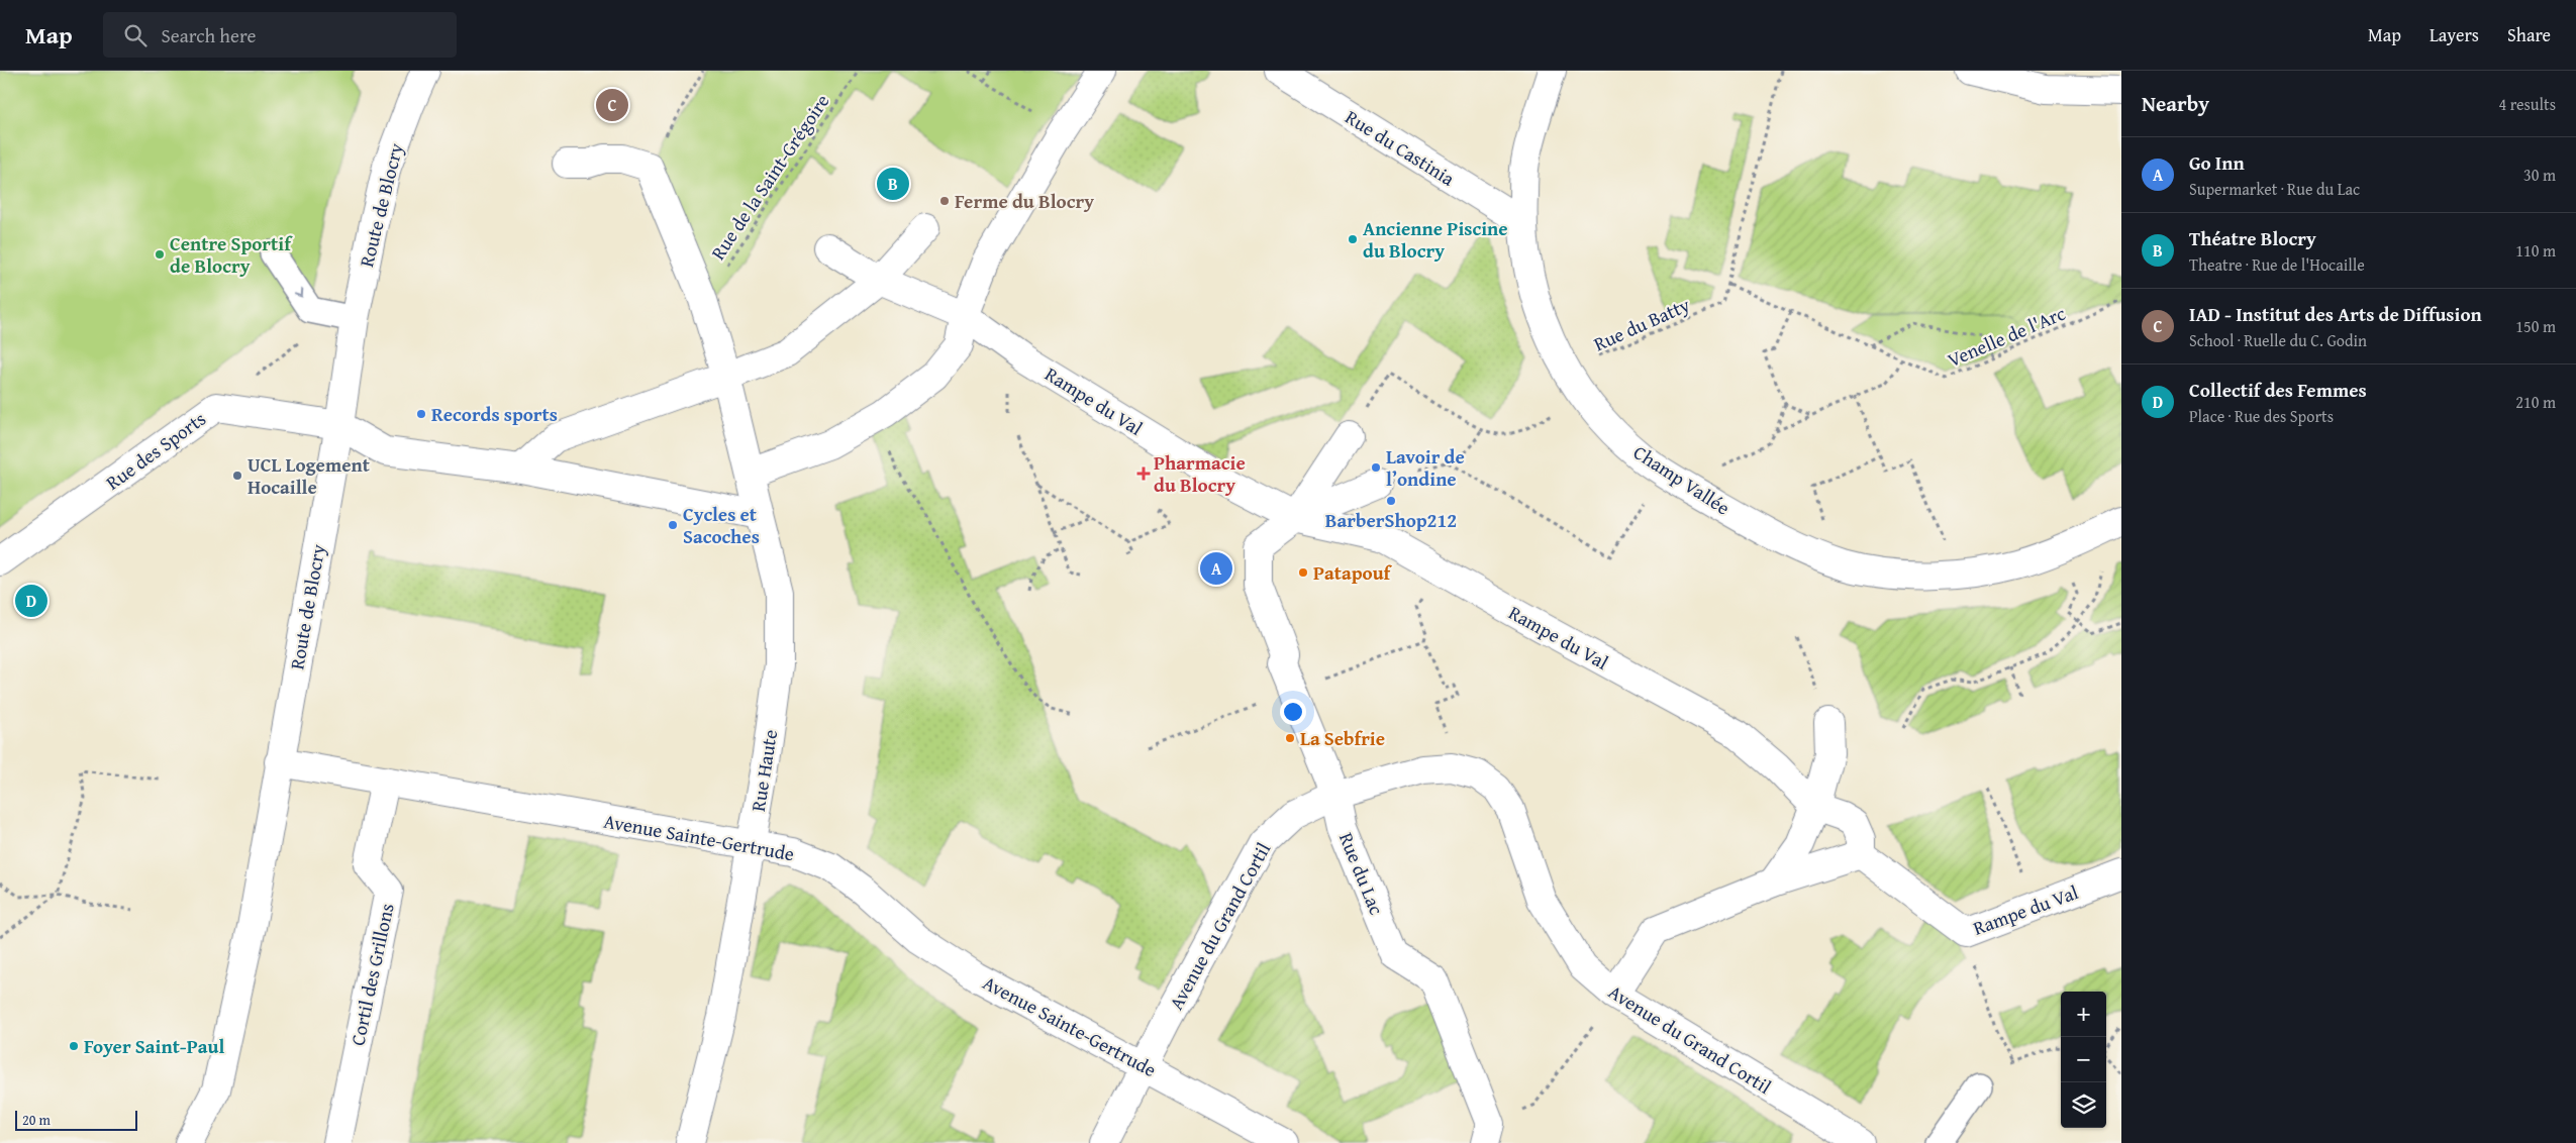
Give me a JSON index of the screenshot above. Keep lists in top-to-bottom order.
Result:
{
  "streets": {
    "street": [
      "Rue du Castinia",
      "Route de Blocry",
      "Rampe du Val",
      "Rue des Sports",
      "Champ Vallée",
      "Rue Haute",
      "Avenue Sainte-Gertrude",
      "Rue du Lac",
      "Avenue du Grand Cortil",
      "Cortil des Grillons"
    ],
    "path": ["Rue de la Saint-Grégoire", "Rue du Batty", "Venelle de l'Arc"]
  },
  "crossings": [
    ["Rue du Castinia", "Champ Vallée"],
    ["Rue de la Saint-Grégoire", "Rue Haute"],
    ["Route de Blocry", "Rue des Sports"],
    ["Route de Blocry", "Avenue Sainte-Gertrude"],
    ["Rue du Batty", "Venelle de l'Arc"],
    ["Rue du Batty", "Champ Vallée"],
    ["Rampe du Val", "Rue du Lac"],
    ["Rue Haute", "Avenue Sainte-Gertrude"],
    ["Avenue Sainte-Gertrude", "Avenue du Grand Cortil"],
    ["Avenue Sainte-Gertrude", "Cortil des Grillons"],
    ["Rue du Lac", "Avenue du Grand Cortil"]
  ],
  "places": {
    "other": [
      "Ferme du Blocry",
      "Ancienne Piscine du Blocry",
      "Centre Sportif de Blocry",
      "Records sports",
      "Lavoir de l’ondine",
      "UCL Logement Hocaille",
      "BarberShop212",
      "Cycles et Sacoches",
      "Patapouf",
      "La Sebfrie",
      "Foyer Saint-Paul"
    ],
    "health": ["Pharmacie du Blocry"]
  },
  "scale_bar": "20 m",
  "page": {
    "header": "Map",
    "search": "Search here",
    "nav": ["Map", "Layers", "Share"],
    "heading": ["Nearby", "4 results"],
    "pins": [
      "C",
      "B",
      "A",
      "D"
    ],
    "list": [
      {
        "mark": "A",
        "name": "Go Inn",
        "note": "Supermarket · Rue du Lac",
        "value": "30 m"
      },
      {
        "mark": "B",
        "name": "Théatre Blocry",
        "note": "Theatre · Rue de l'Hocaille",
        "value": "110 m"
      },
      {
        "mark": "C",
        "name": "IAD - Institut des Arts de Diffusion",
        "note": "School · Ruelle du C. Godin",
        "value": "150 m"
      },
      {
        "mark": "D",
        "name": "Collectif des Femmes",
        "note": "Place · Rue des Sports",
        "value": "210 m"
      }
    ],
    "map_buttons": ["+", "−"],
    "scale": "20 m"
  }
}
